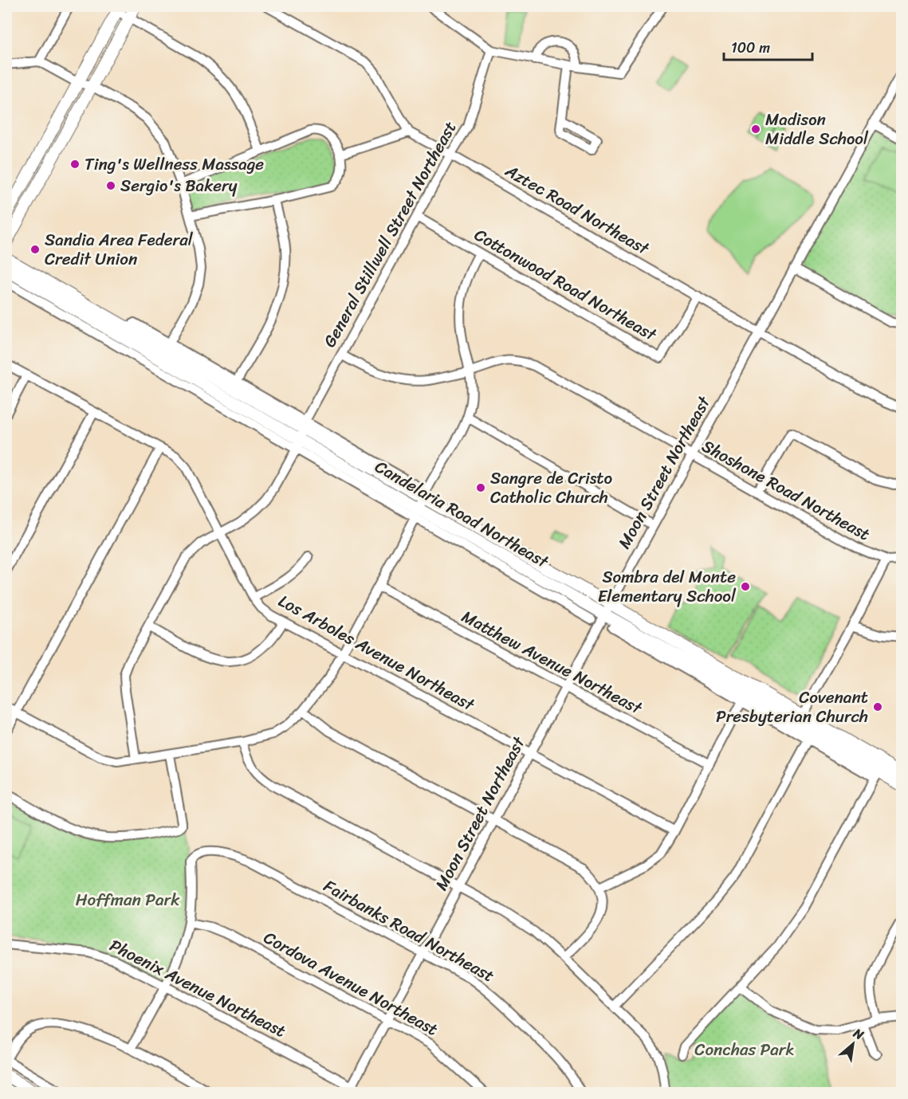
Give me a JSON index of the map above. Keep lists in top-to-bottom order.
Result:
{
  "streets": {
    "main road": ["Candelaria Road Northeast"],
    "street": [
      "Aztec Road Northeast",
      "General Stillwell Street Northeast",
      "Cottonwood Road Northeast",
      "Moon Street Northeast",
      "Shoshone Road Northeast",
      "Los Arboles Avenue Northeast",
      "Matthew Avenue Northeast",
      "Fairbanks Road Northeast",
      "Cordova Avenue Northeast",
      "Phoenix Avenue Northeast"
    ]
  },
  "crossings": [
    ["Aztec Road Northeast", "General Stillwell Street Northeast"],
    ["Aztec Road Northeast", "Cottonwood Road Northeast"],
    ["Aztec Road Northeast", "Moon Street Northeast"],
    ["General Stillwell Street Northeast", "Cottonwood Road Northeast"],
    ["General Stillwell Street Northeast", "Shoshone Road Northeast"],
    ["General Stillwell Street Northeast", "Candelaria Road Northeast"],
    ["General Stillwell Street Northeast", "Los Arboles Avenue Northeast"],
    ["Moon Street Northeast", "Shoshone Road Northeast"],
    ["Moon Street Northeast", "Candelaria Road Northeast"],
    ["Moon Street Northeast", "Los Arboles Avenue Northeast"],
    ["Moon Street Northeast", "Matthew Avenue Northeast"],
    ["Moon Street Northeast", "Fairbanks Road Northeast"],
    ["Moon Street Northeast", "Cordova Avenue Northeast"],
    ["Moon Street Northeast", "Phoenix Avenue Northeast"],
    ["Fairbanks Road Northeast", "Cordova Avenue Northeast"]
  ],
  "parks": ["Hoffman Park", "Conchas Park"],
  "places": [
    "Madison Middle School",
    "Ting's Wellness Massage",
    "Sergio's Bakery",
    "Sandia Area Federal Credit Union",
    "Sangre de Cristo Catholic Church",
    "Sombra del Monte Elementary School",
    "Covenant Presbyterian Church"
  ],
  "scale_bar": "100 m",
  "north": "top right"
}
